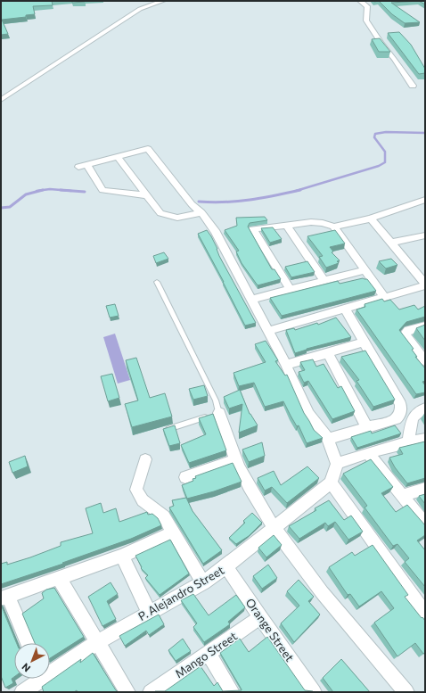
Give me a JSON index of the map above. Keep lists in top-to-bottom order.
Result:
{
  "streets": {
    "street": ["P. Alejandro Street", "Orange Street", "Mango Street"]
  },
  "crossings": [
    ["P. Alejandro Street", "Orange Street"],
    ["Orange Street", "Mango Street"]
  ],
  "north": "bottom left"
}
